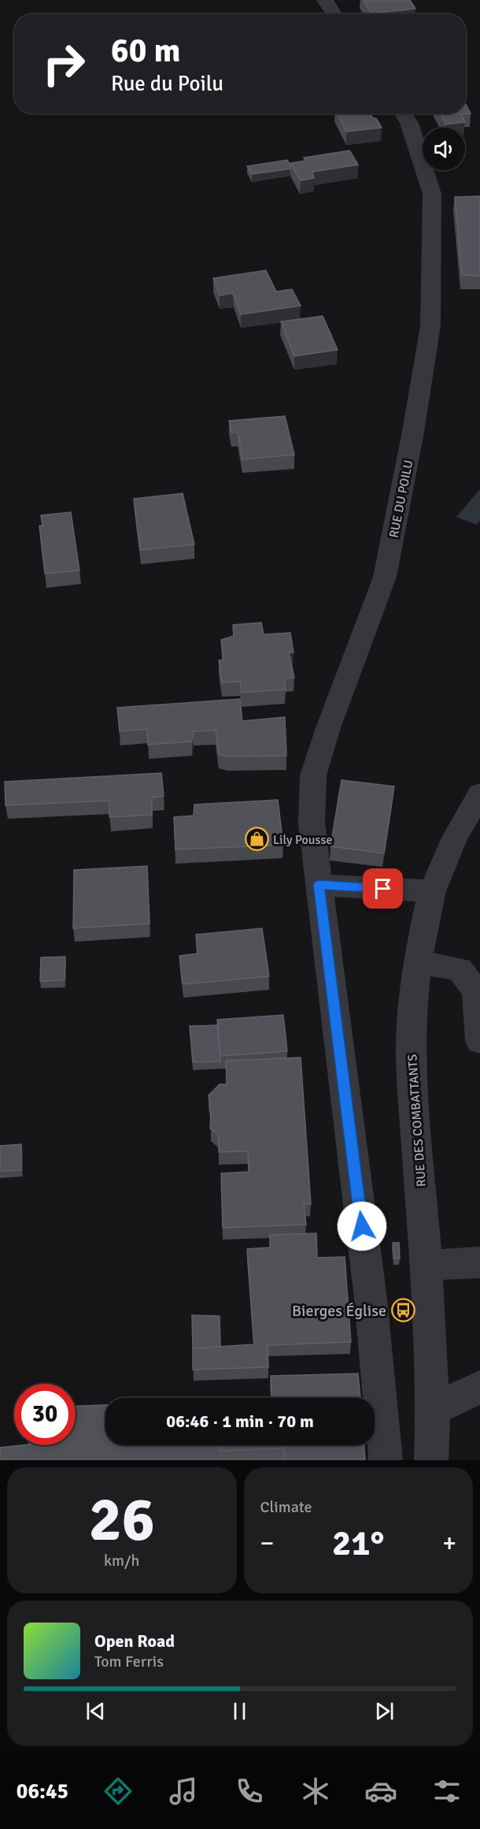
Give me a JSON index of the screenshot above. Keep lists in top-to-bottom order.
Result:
{
  "streets": {
    "street": ["RUE DU POILU", "RUE DES COMBATTANTS"]
  },
  "places": {
    "shop": ["Lily Pousse"],
    "bus stop": ["Bierges Église"]
  },
  "page": {
    "turn": ["60 m", "Rue du Poilu"],
    "limit": "30",
    "trip": "06:46 · 1 min · 70 m",
    "tile": [
      ["26", "km/h"],
      "Climate"
    ],
    "heat": ["−", "21°", "+"],
    "song": ["Open Road", "Tom Ferris"],
    "tabs": "06:45"
  }
}
